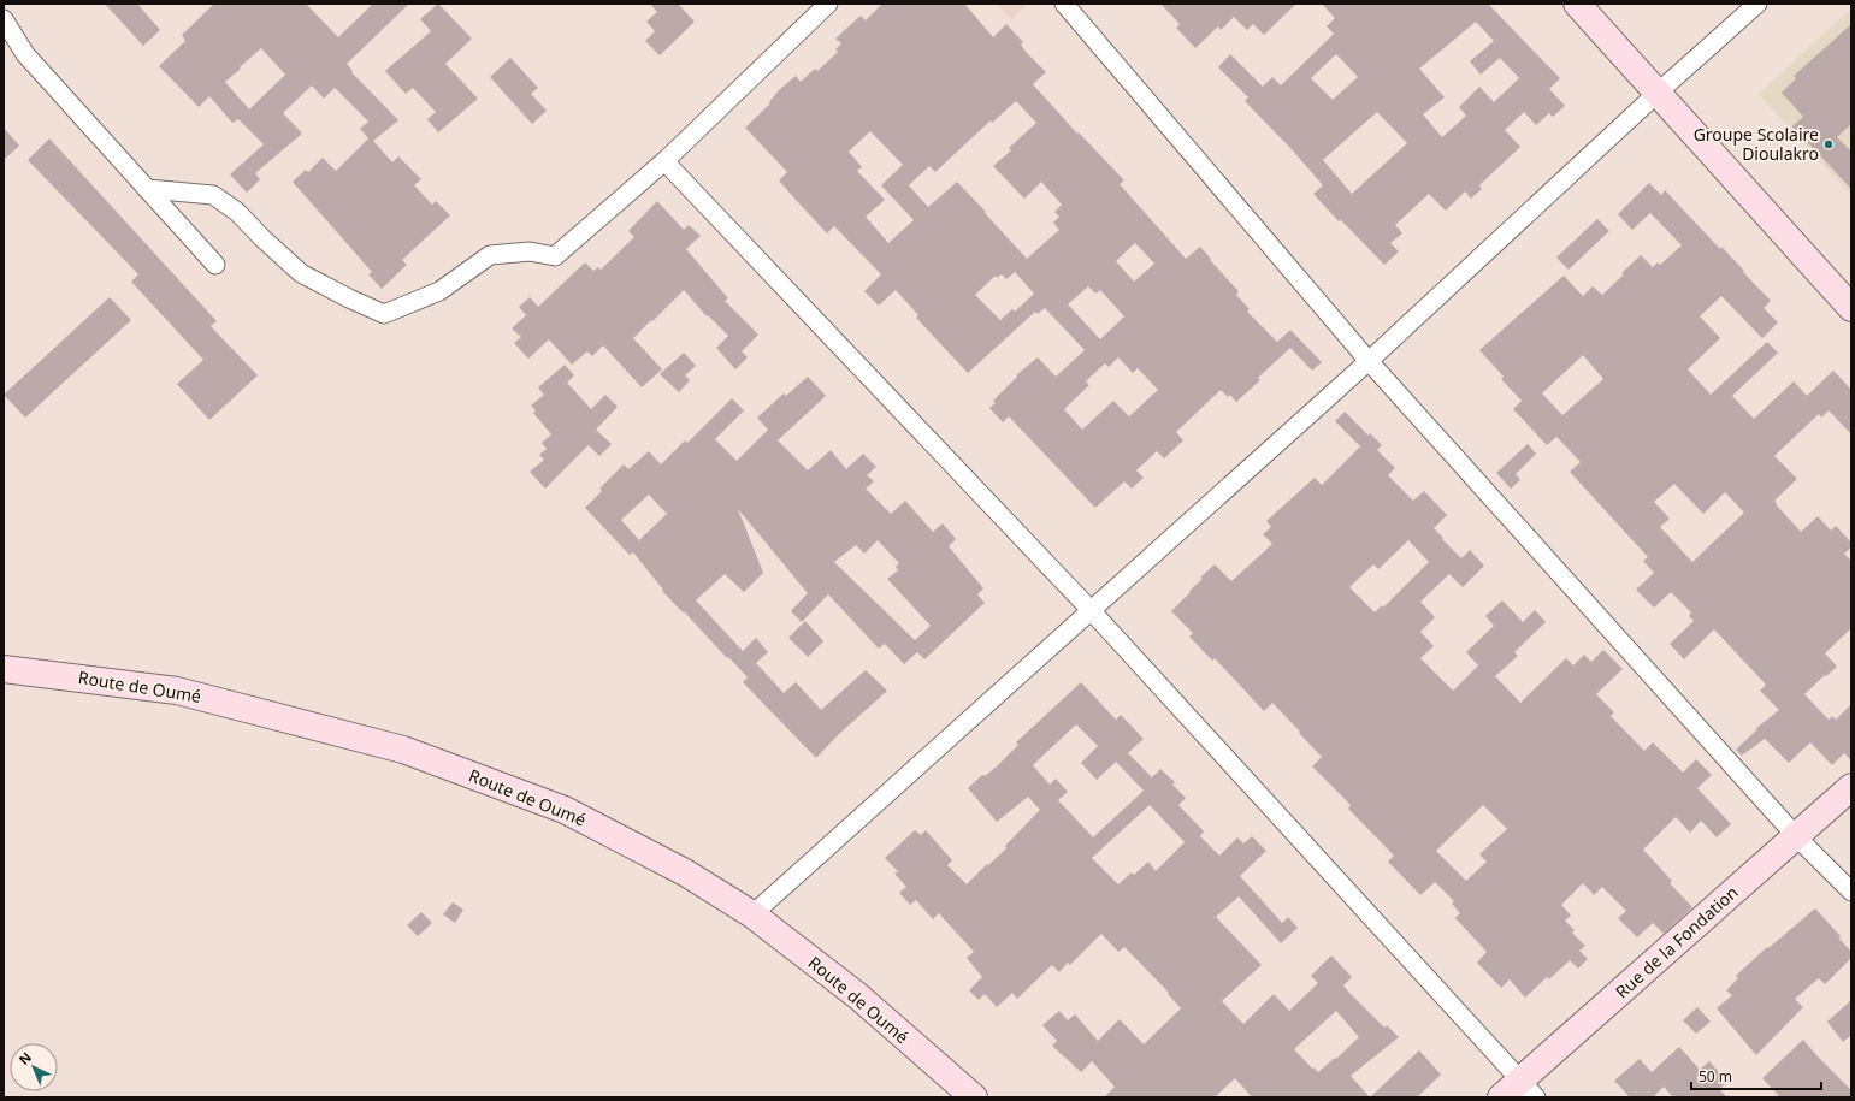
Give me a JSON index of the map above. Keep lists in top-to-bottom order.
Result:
{
  "streets": {
    "main road": ["Route de Oumé", "Rue de la Fondation"]
  },
  "places": ["Groupe Scolaire Dioulakro"],
  "scale_bar": "50 m",
  "north": "top left"
}
